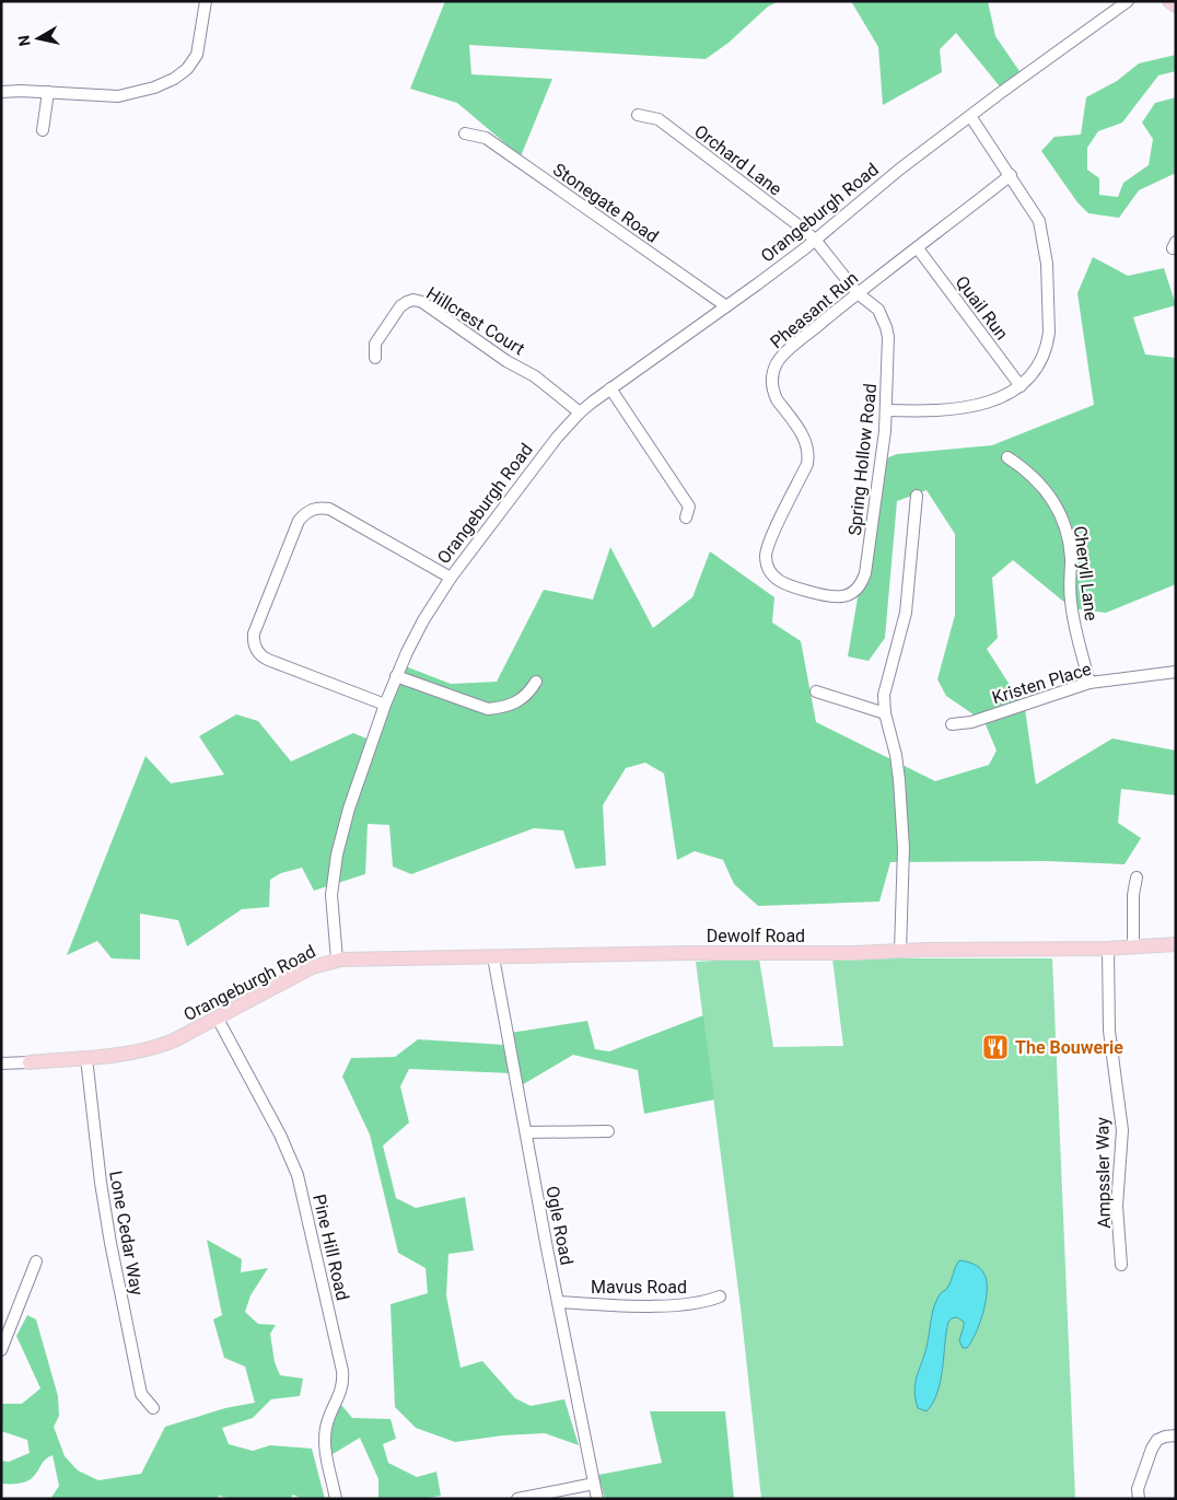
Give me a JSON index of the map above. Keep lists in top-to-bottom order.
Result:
{
  "streets": {
    "main road": ["Orangeburgh Road", "Dewolf Road"],
    "street": [
      "Orchard Lane",
      "Stonegate Road",
      "Quail Run",
      "Pheasant Run",
      "Hillcrest Court",
      "Spring Hollow Road",
      "Cheryll Lane",
      "Kristen Place",
      "Ampssler Way",
      "Ogle Road",
      "Lone Cedar Way",
      "Pine Hill Road",
      "Mavus Road"
    ]
  },
  "crossings": [
    ["Orchard Lane", "Orangeburgh Road"],
    ["Orchard Lane", "Spring Hollow Road"],
    ["Stonegate Road", "Orangeburgh Road"],
    ["Orangeburgh Road", "Hillcrest Court"],
    ["Orangeburgh Road", "Spring Hollow Road"],
    ["Orangeburgh Road", "Dewolf Road"],
    ["Orangeburgh Road", "Lone Cedar Way"],
    ["Orangeburgh Road", "Pine Hill Road"],
    ["Quail Run", "Pheasant Run"],
    ["Pheasant Run", "Spring Hollow Road"],
    ["Cheryll Lane", "Kristen Place"],
    ["Dewolf Road", "Ampssler Way"],
    ["Dewolf Road", "Ogle Road"],
    ["Ogle Road", "Mavus Road"]
  ],
  "places": {
    "restaurant": ["The Bouwerie"]
  },
  "north": "left"
}
